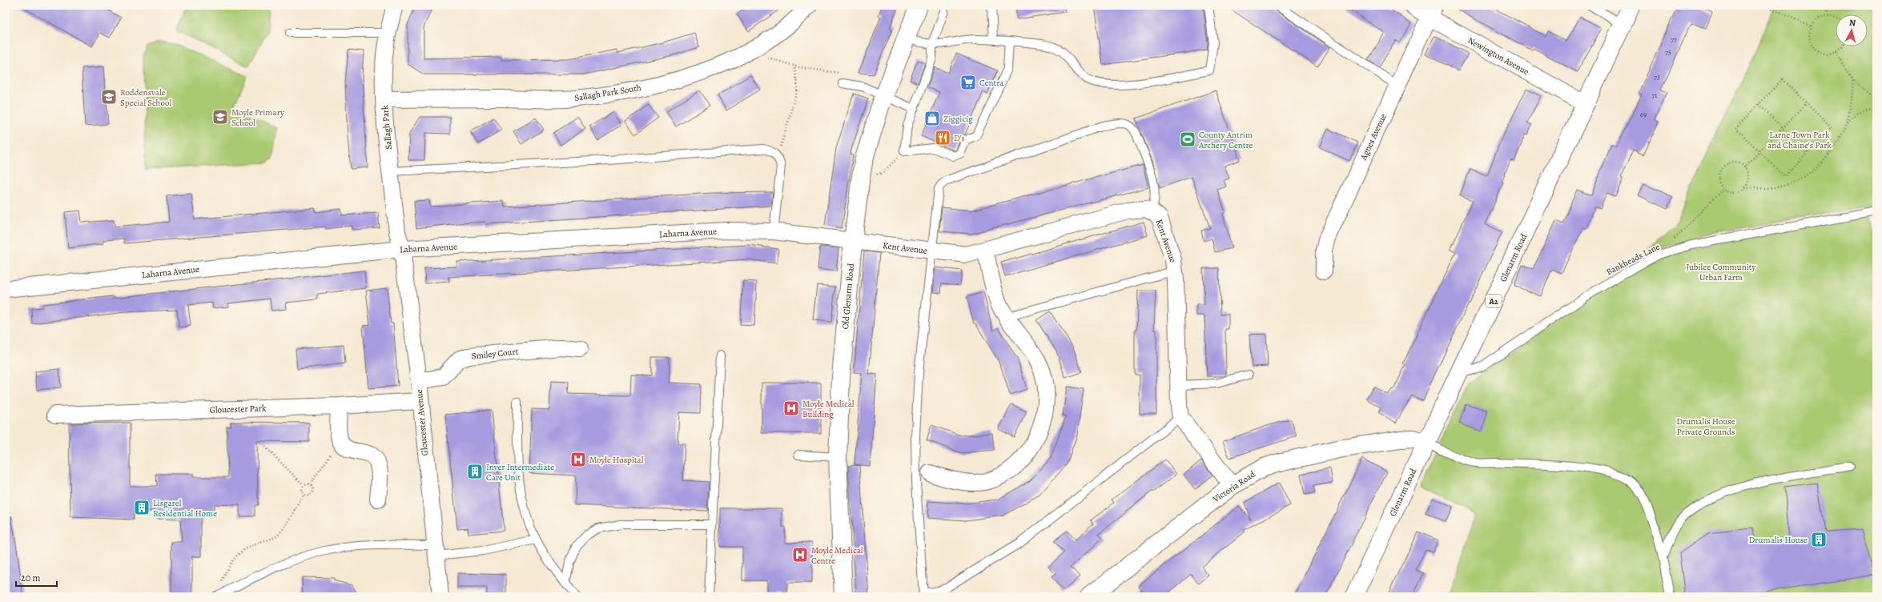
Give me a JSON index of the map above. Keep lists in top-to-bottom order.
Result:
{
  "streets": {
    "street": [
      "Newington Avenue",
      "Sallagh Park South",
      "Sallagh Park",
      "Agnes Avenue",
      "Laharna Avenue",
      "Kent Avenue",
      "Glenarm Road",
      "Old Glenarm Road",
      "A2",
      "Smiley Court",
      "Gloucester Park",
      "Gloucester Avenue",
      "Victoria Road"
    ],
    "lane": ["Bankheads Lane"]
  },
  "crossings": [
    ["Newington Avenue", "Agnes Avenue"],
    ["Newington Avenue", "Glenarm Road"],
    ["Sallagh Park South", "Sallagh Park"],
    ["Sallagh Park", "Laharna Avenue"],
    ["Sallagh Park", "Gloucester Avenue"],
    ["Laharna Avenue", "Kent Avenue"],
    ["Laharna Avenue", "Old Glenarm Road"],
    ["Laharna Avenue", "Gloucester Avenue"],
    ["Kent Avenue", "Old Glenarm Road"],
    ["Glenarm Road", "Bankheads Lane"],
    ["Glenarm Road", "Victoria Road"],
    ["Smiley Court", "Gloucester Avenue"],
    ["Gloucester Park", "Gloucester Avenue"]
  ],
  "parks": ["Larne Town Park and Chaine's Park", "Jubilee Community Urban Farm", "Drumalis House Private Grounds"],
  "places": {
    "supermarket": ["Centra"],
    "school or university": ["Roddensvale Special School", "Moyle Primary School"],
    "shop": ["Ziggicig"],
    "restaurant": ["D's"],
    "sports": ["County Antrim Archery Centre"],
    "hospital": ["Moyle Medical Building", "Moyle Hospital", "Moyle Medical Centre"],
    "building": ["Inver Intermediate Care Unit", "Lisgarel Residential Home", "Drumalis House"]
  },
  "house_numbers": [
    "77",
    "75",
    "73",
    "71",
    "69"
  ],
  "scale_bar": "20 m",
  "north": "top"
}
